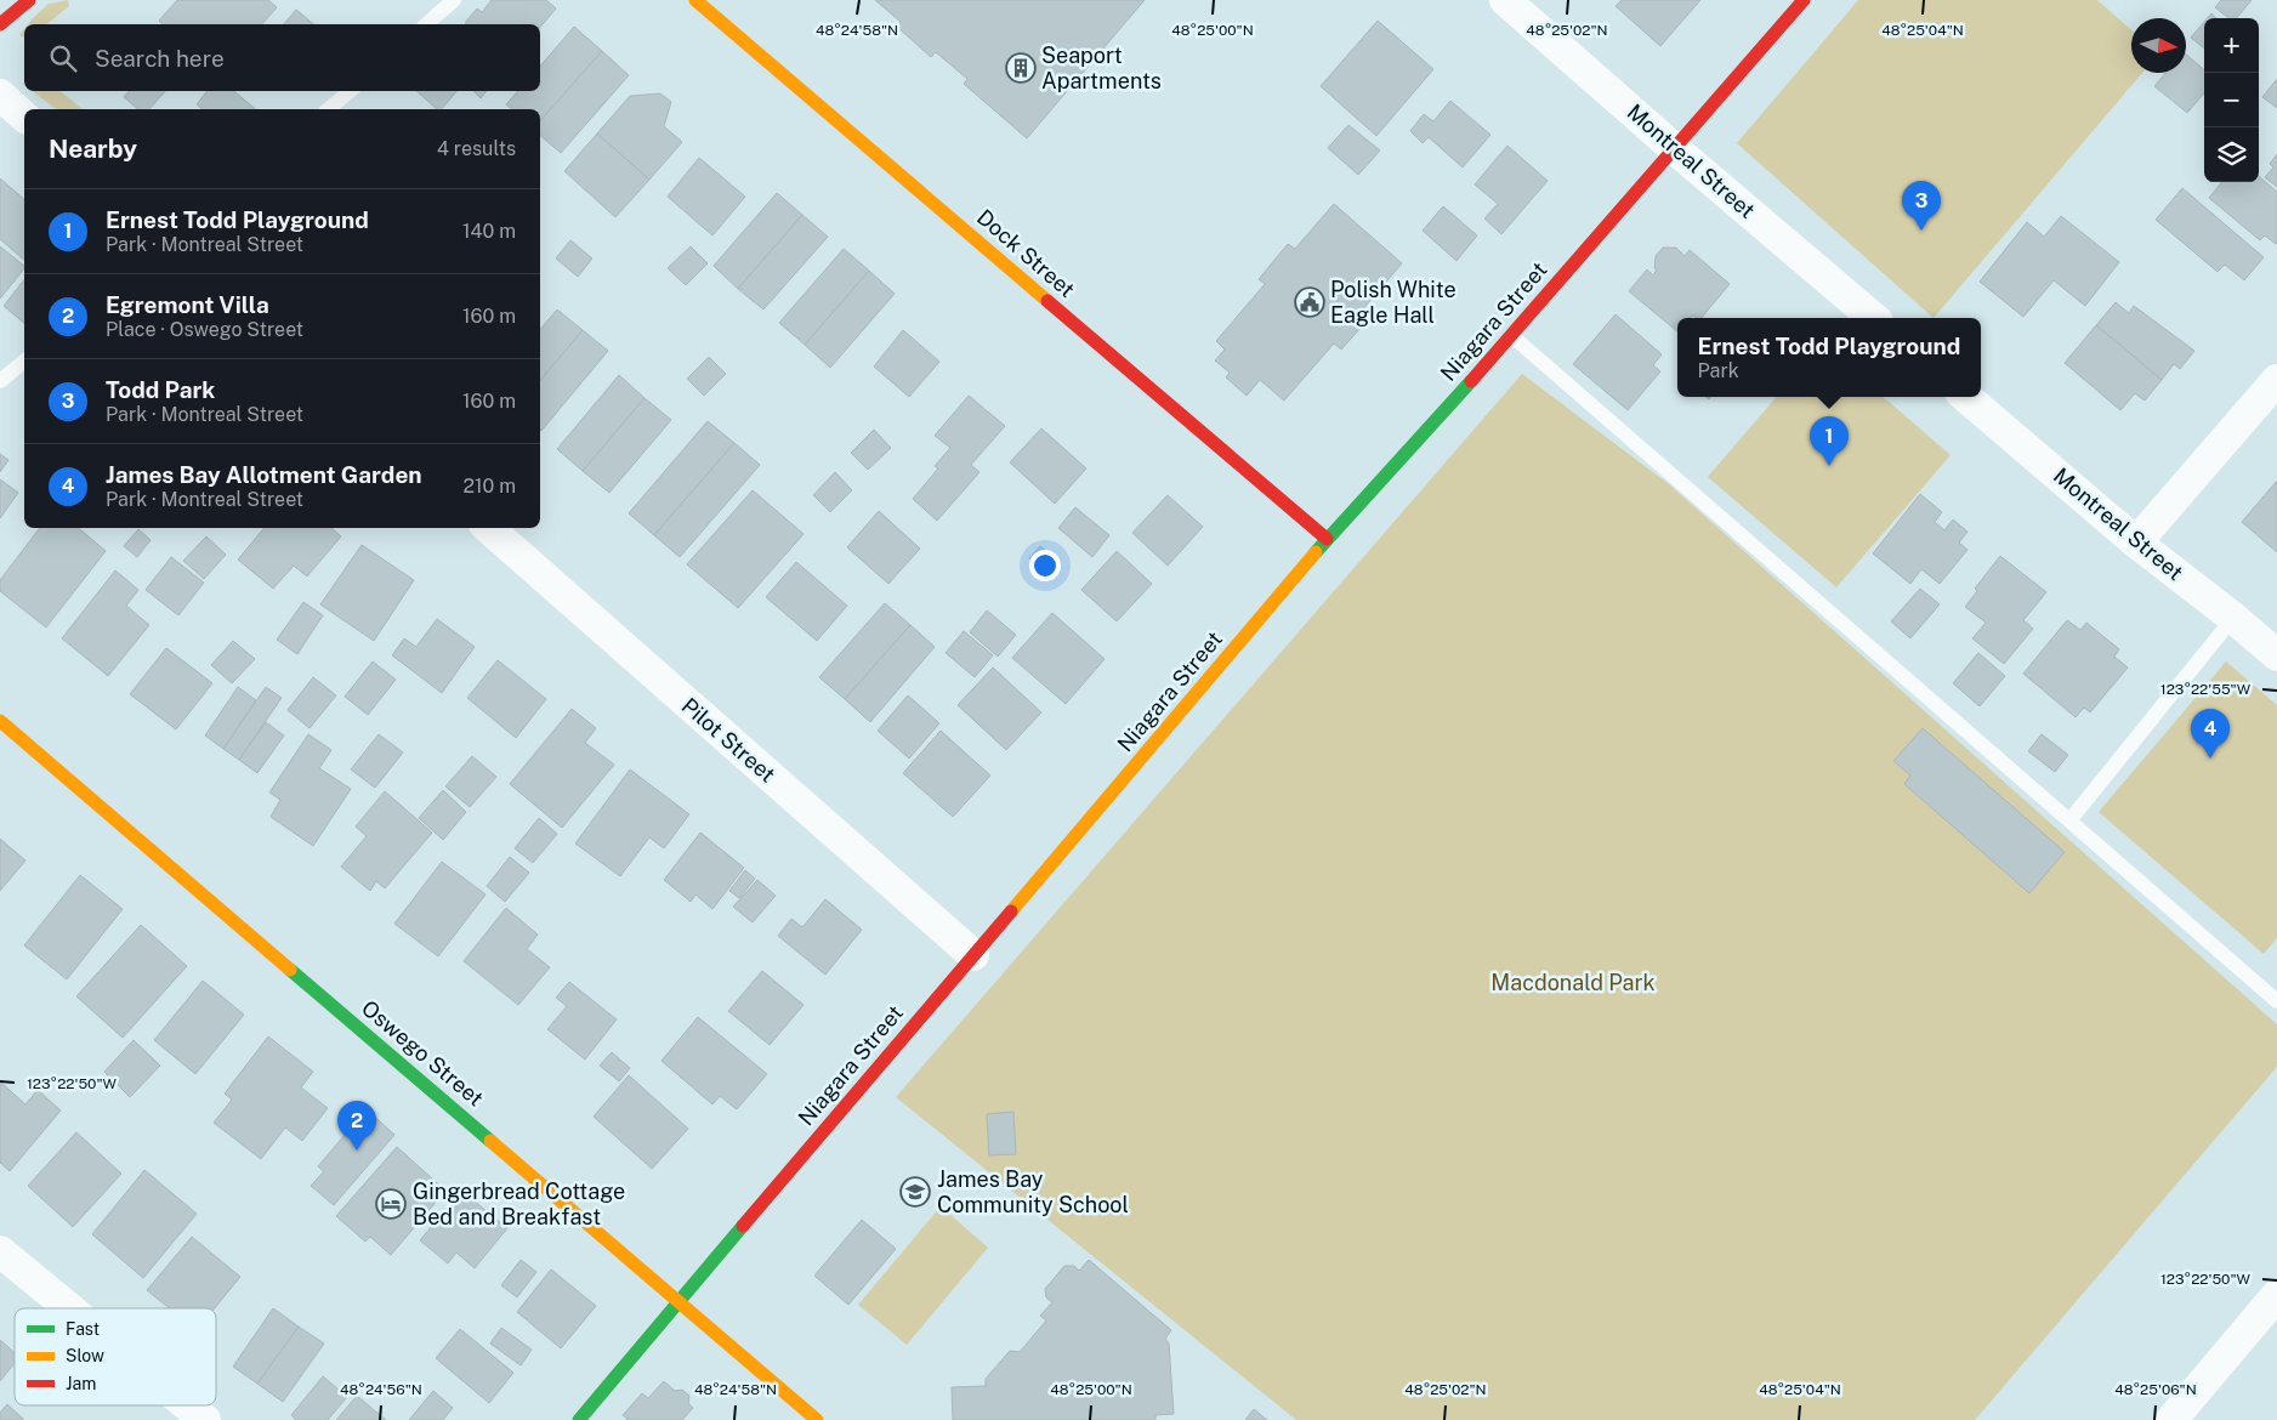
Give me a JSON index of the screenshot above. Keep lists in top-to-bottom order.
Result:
{
  "streets": {
    "street": [
      "Montreal Street",
      "Dock Street",
      "Niagara Street",
      "Pilot Street",
      "Oswego Street"
    ]
  },
  "crossings": [
    ["Montreal Street", "Niagara Street"],
    ["Dock Street", "Niagara Street"],
    ["Niagara Street", "Pilot Street"],
    ["Niagara Street", "Oswego Street"]
  ],
  "parks": ["Macdonald Park"],
  "places": {
    "building": ["Seaport Apartments"],
    "public building": ["Polish White Eagle Hall"],
    "school or university": ["James Bay Community School"],
    "hotel": ["Gingerbread Cottage Bed and Breakfast"]
  },
  "legend": ["Fast", "Slow", "Jam"],
  "north": "right",
  "page": {
    "map_buttons": ["+", "−"],
    "search": "Search here",
    "heading": ["Nearby", "4 results"],
    "pins": [
      "3",
      "1",
      "4",
      "2"
    ],
    "list": [
      {
        "mark": "1",
        "name": "Ernest Todd Playground",
        "note": "Park · Montreal Street",
        "value": "140 m"
      },
      {
        "mark": "2",
        "name": "Egremont Villa",
        "note": "Place · Oswego Street",
        "value": "160 m"
      },
      {
        "mark": "3",
        "name": "Todd Park",
        "note": "Park · Montreal Street",
        "value": "160 m"
      },
      {
        "mark": "4",
        "name": "James Bay Allotment Garden",
        "note": "Park · Montreal Street",
        "value": "210 m"
      }
    ],
    "popup": ["Ernest Todd Playground", "Park"]
  },
  "coordinates": [
    "48°24'58\"N",
    "48°25'00\"N",
    "48°25'02\"N",
    "48°25'04\"N",
    "123°22'55\"W",
    "123°22'50\"W",
    "48°24'56\"N",
    "48°25'06\"N"
  ]
}
